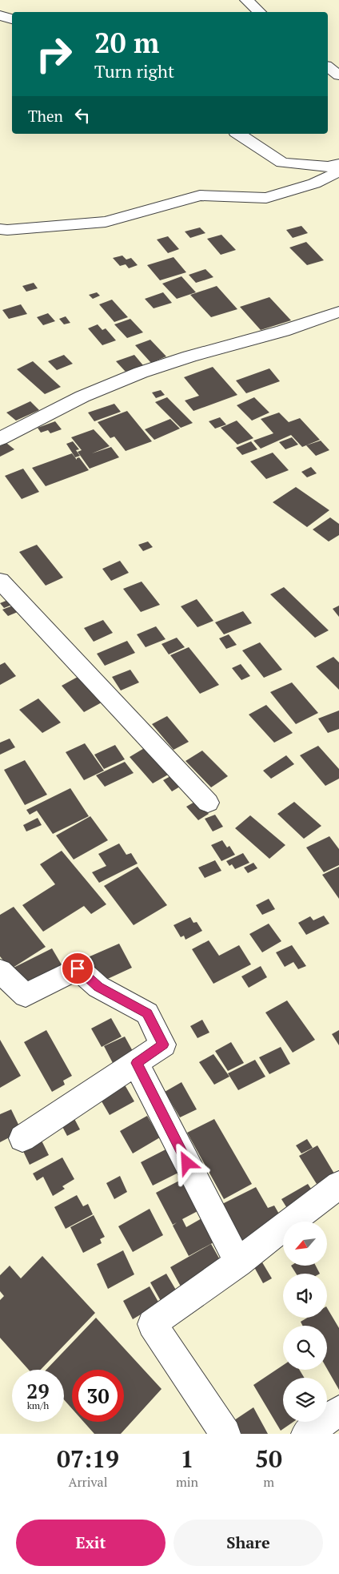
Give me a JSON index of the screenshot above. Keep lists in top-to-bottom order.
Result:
{
  "north": "bottom left",
  "page": {
    "turn": ["20 m", "Turn right"],
    "then": "Then",
    "speed": "29 km/h",
    "limit": "30",
    "eta": [
      "07:19",
      "Arrival",
      "1",
      "min",
      "50",
      "m"
    ],
    "buttons": ["Exit", "Share"]
  }
}
